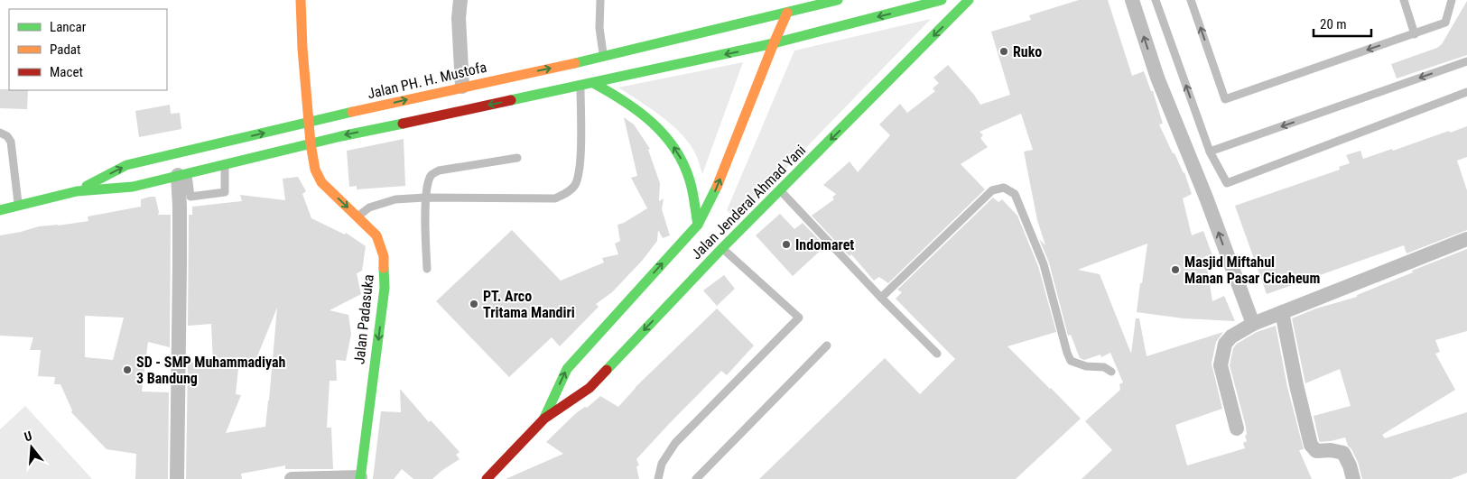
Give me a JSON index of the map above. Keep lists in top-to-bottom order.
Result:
{
  "streets": {
    "main road": ["Jalan PH. H. Mustofa", "Jalan Jenderal Ahmad Yani", "Jalan Padasuka"]
  },
  "crossings": [
    ["Jalan PH. H. Mustofa", "Jalan Jenderal Ahmad Yani"],
    ["Jalan PH. H. Mustofa", "Jalan Padasuka"]
  ],
  "one_way": ["Jalan Padasuka"],
  "places": [
    "Ruko",
    "Indomaret",
    "Masjid Miftahul Manan Pasar Cicaheum",
    "PT. Arco Tritama Mandiri",
    "SD - SMP Muhammadiyah 3 Bandung"
  ],
  "legend": ["Lancar", "Padat", "Macet"],
  "scale_bar": "20 m",
  "north": "top"
}
